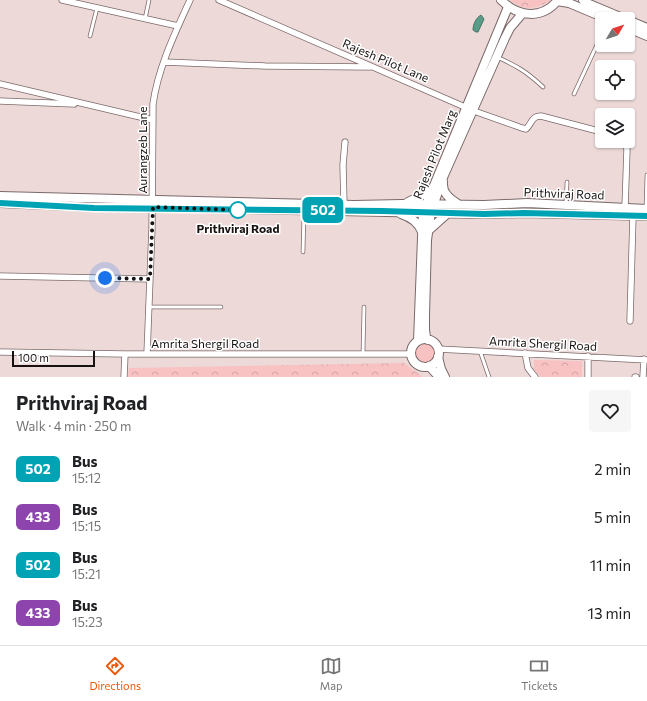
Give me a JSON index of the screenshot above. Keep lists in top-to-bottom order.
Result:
{
  "streets": {
    "main road": ["Rajesh Pilot Marg", "Prithviraj Road"],
    "street": ["Rajesh Pilot Lane", "Aurangzeb Lane", "Amrita Shergil Road"]
  },
  "crossings": [
    ["Rajesh Pilot Lane", "Rajesh Pilot Marg"],
    ["Aurangzeb Lane", "Prithviraj Road"],
    ["Aurangzeb Lane", "Amrita Shergil Road"],
    ["Rajesh Pilot Marg", "Prithviraj Road"],
    ["Rajesh Pilot Marg", "Amrita Shergil Road"]
  ],
  "places": ["Prithviraj Road"],
  "lines": ["bus line 502"],
  "scale_bar": "100 m",
  "north": "top right",
  "page": {
    "on_map": "502",
    "scale": "100 m",
    "heading": ["Prithviraj Road", "Walk · 4 min · 250 m"],
    "list": [
      {
        "mark": "502",
        "name": "Bus",
        "note": "15:12",
        "value": "2 min"
      },
      {
        "mark": "433",
        "name": "Bus",
        "note": "15:15",
        "value": "5 min"
      },
      {
        "mark": "502",
        "name": "Bus",
        "note": "15:21",
        "value": "11 min"
      },
      {
        "mark": "433",
        "name": "Bus",
        "note": "15:23",
        "value": "13 min"
      }
    ],
    "tabs": ["Directions", "Map", "Tickets"]
  }
}
